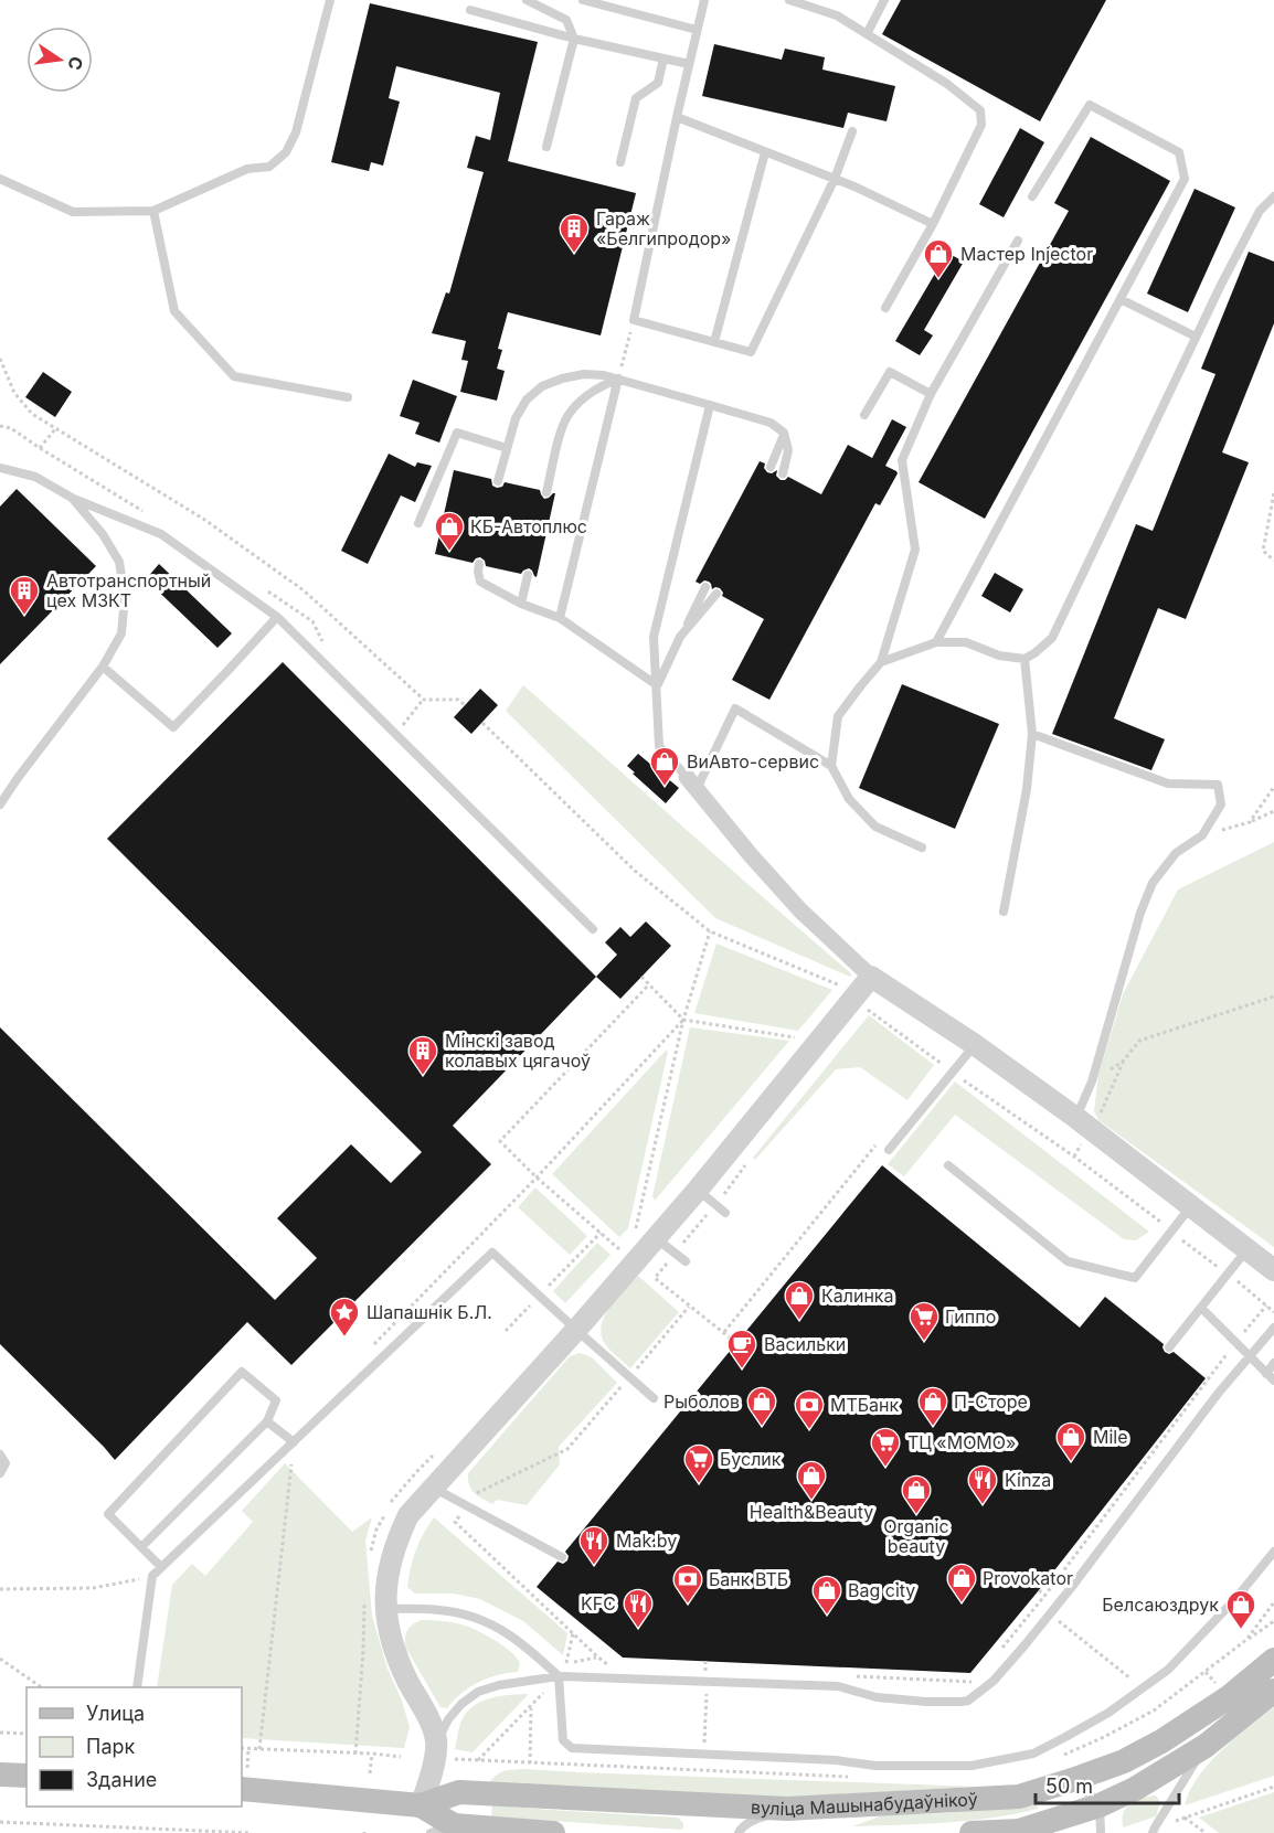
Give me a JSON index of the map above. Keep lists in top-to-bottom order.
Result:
{
  "streets": {
    "main road": ["вуліца Машынабудаўнікоў"]
  },
  "places": {
    "building": ["Гараж «Белгипродор»", "Автотранспортный цех МЗКТ", "Мінскі завод колавых цягачоў"],
    "shop": [
      "Мастер Injector",
      "КБ-Автоплюс",
      "ВиАвто-сервис",
      "Калинка",
      "Рыболов",
      "П-Сторе",
      "Mile",
      "Health&Beauty",
      "Organic beauty",
      "Provokator",
      "Bag city",
      "Белсаюздрук"
    ],
    "place": ["Шапашнік Б.Л."],
    "supermarket": ["Гиппо", "ТЦ «МОМО»", "Буслик"],
    "cafe": ["Васильки"],
    "bank": ["МТБанк", "Банк ВТБ"],
    "restaurant": ["Kinza", "Mak.by", "KFC"]
  },
  "legend": ["Улица", "Парк", "Здание"],
  "scale_bar": "50 m",
  "north": "right"
}
